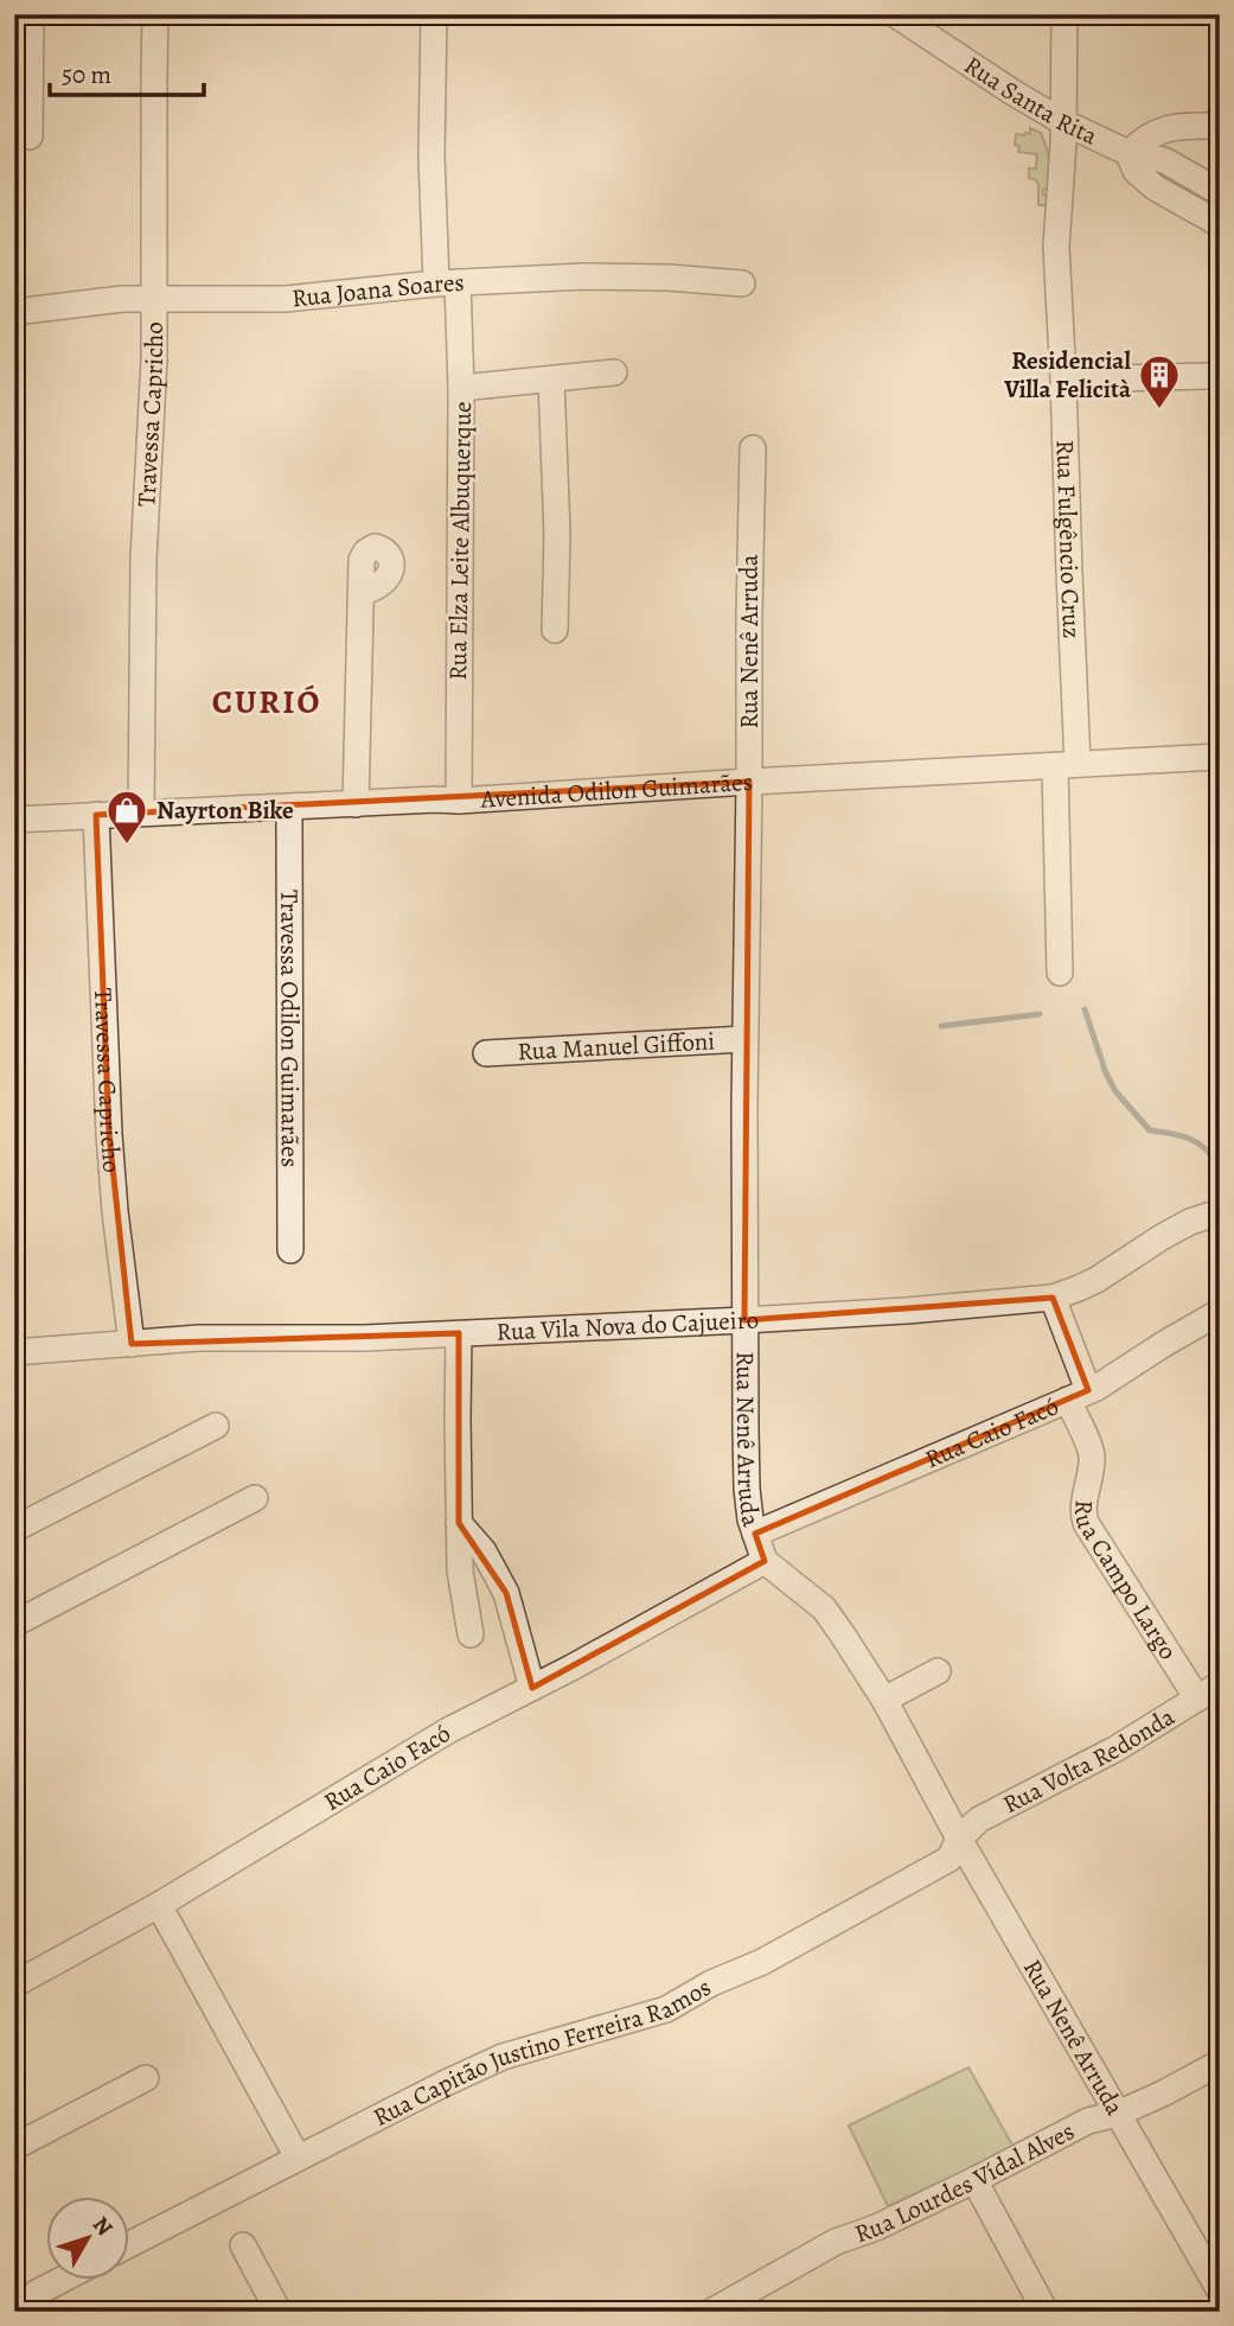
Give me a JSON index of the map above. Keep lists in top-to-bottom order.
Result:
{
  "streets": {
    "street": [
      "Rua Santa Rita",
      "Rua Joana Soares",
      "Travessa Capricho",
      "Rua Fulgêncio Cruz",
      "Rua Elza Leite Albuquerque",
      "Rua Nenê Arruda",
      "Avenida Odilon Guimarães",
      "Travessa Odilon Guimarães",
      "Rua Manuel Giffoni",
      "Rua Vila Nova do Cajueiro",
      "Rua Caio Facó",
      "Rua Campo Largo",
      "Rua Volta Redonda",
      "Rua Capitão Justino Ferreira Ramos",
      "Rua Lourdes Vídal Alves"
    ]
  },
  "crossings": [
    ["Rua Santa Rita", "Rua Fulgêncio Cruz"],
    ["Rua Joana Soares", "Travessa Capricho"],
    ["Rua Joana Soares", "Rua Elza Leite Albuquerque"],
    ["Travessa Capricho", "Avenida Odilon Guimarães"],
    ["Travessa Capricho", "Rua Vila Nova do Cajueiro"],
    ["Rua Fulgêncio Cruz", "Avenida Odilon Guimarães"],
    ["Rua Elza Leite Albuquerque", "Avenida Odilon Guimarães"],
    ["Rua Nenê Arruda", "Avenida Odilon Guimarães"],
    ["Rua Nenê Arruda", "Rua Manuel Giffoni"],
    ["Rua Nenê Arruda", "Rua Vila Nova do Cajueiro"],
    ["Rua Nenê Arruda", "Rua Caio Facó"],
    ["Rua Nenê Arruda", "Rua Volta Redonda"],
    ["Rua Nenê Arruda", "Rua Capitão Justino Ferreira Ramos"],
    ["Rua Nenê Arruda", "Rua Lourdes Vídal Alves"],
    ["Avenida Odilon Guimarães", "Travessa Odilon Guimarães"],
    ["Rua Caio Facó", "Rua Campo Largo"],
    ["Rua Campo Largo", "Rua Volta Redonda"],
    ["Rua Volta Redonda", "Rua Capitão Justino Ferreira Ramos"]
  ],
  "districts": ["CURIÓ"],
  "places": {
    "building": ["Residencial Villa Felicità"],
    "shop": ["Nayrton Bike"]
  },
  "scale_bar": "50 m",
  "north": "top right"
}
